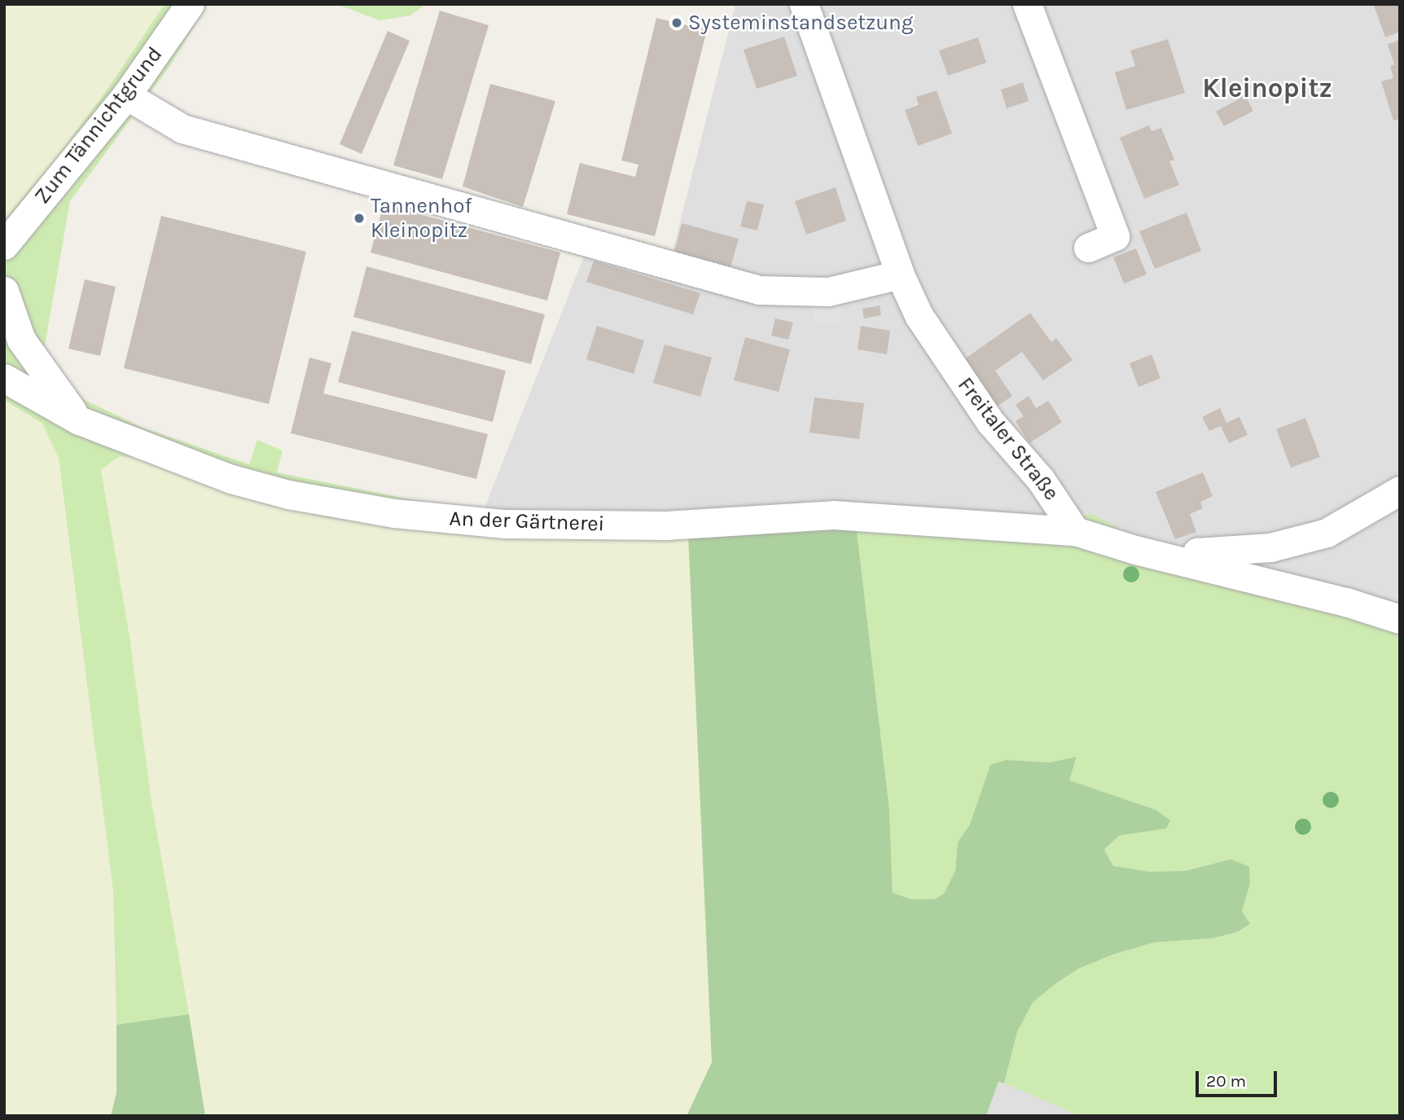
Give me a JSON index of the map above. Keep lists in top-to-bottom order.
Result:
{
  "streets": {
    "street": ["Zum Tännichtgrund", "Freitaler Straße", "An der Gärtnerei"]
  },
  "crossings": [
    ["Freitaler Straße", "An der Gärtnerei"]
  ],
  "districts": ["Kleinopitz"],
  "places": ["Systeminstandsetzung", "Tannenhof Kleinopitz"],
  "scale_bar": "20 m"
}
